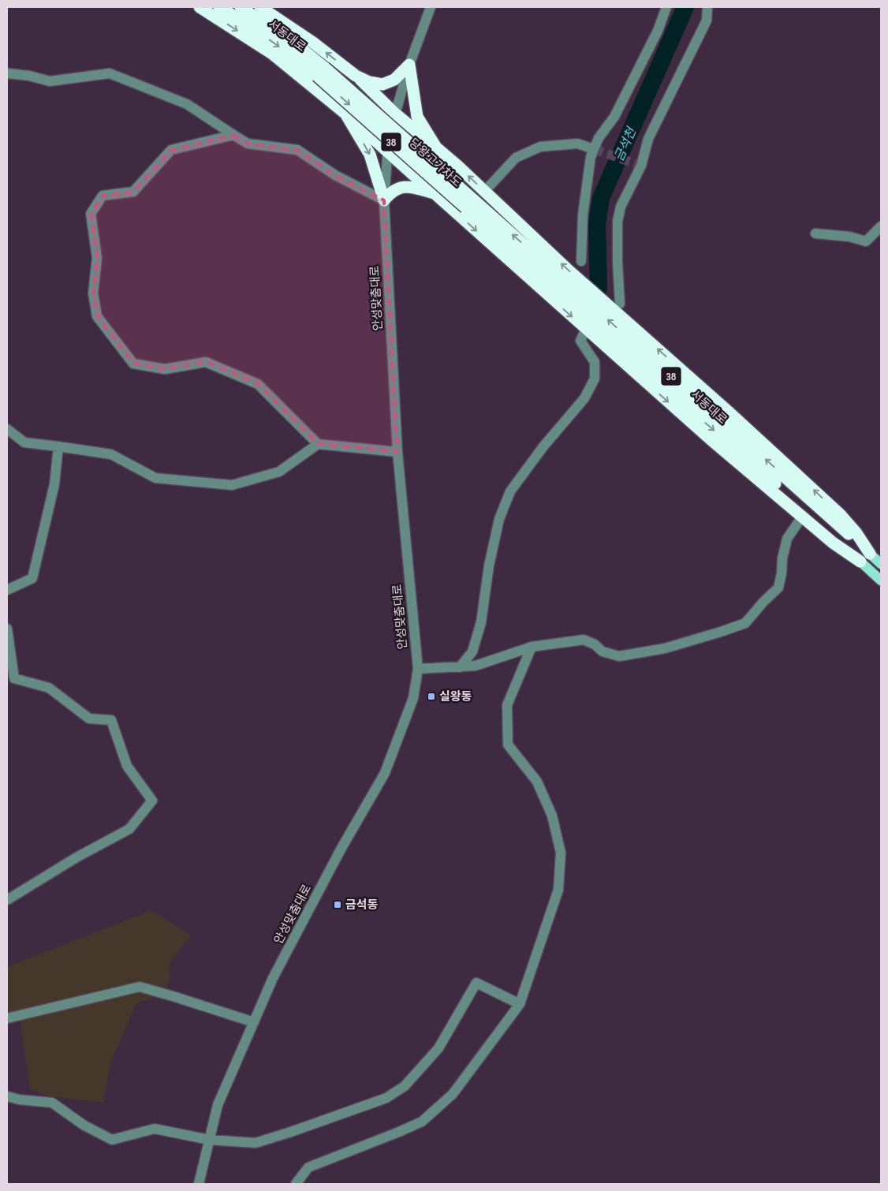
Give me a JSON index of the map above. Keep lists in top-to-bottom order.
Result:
{
  "streets": {
    "highway": ["서동대로", "38", "당왕고가차도"],
    "street": ["안성맞춤대로"]
  },
  "crossings": [
    ["서동대로", "당왕고가차도"]
  ],
  "water": ["금석천"],
  "places": {
    "transit": ["실왕동", "금석동"]
  }
}
